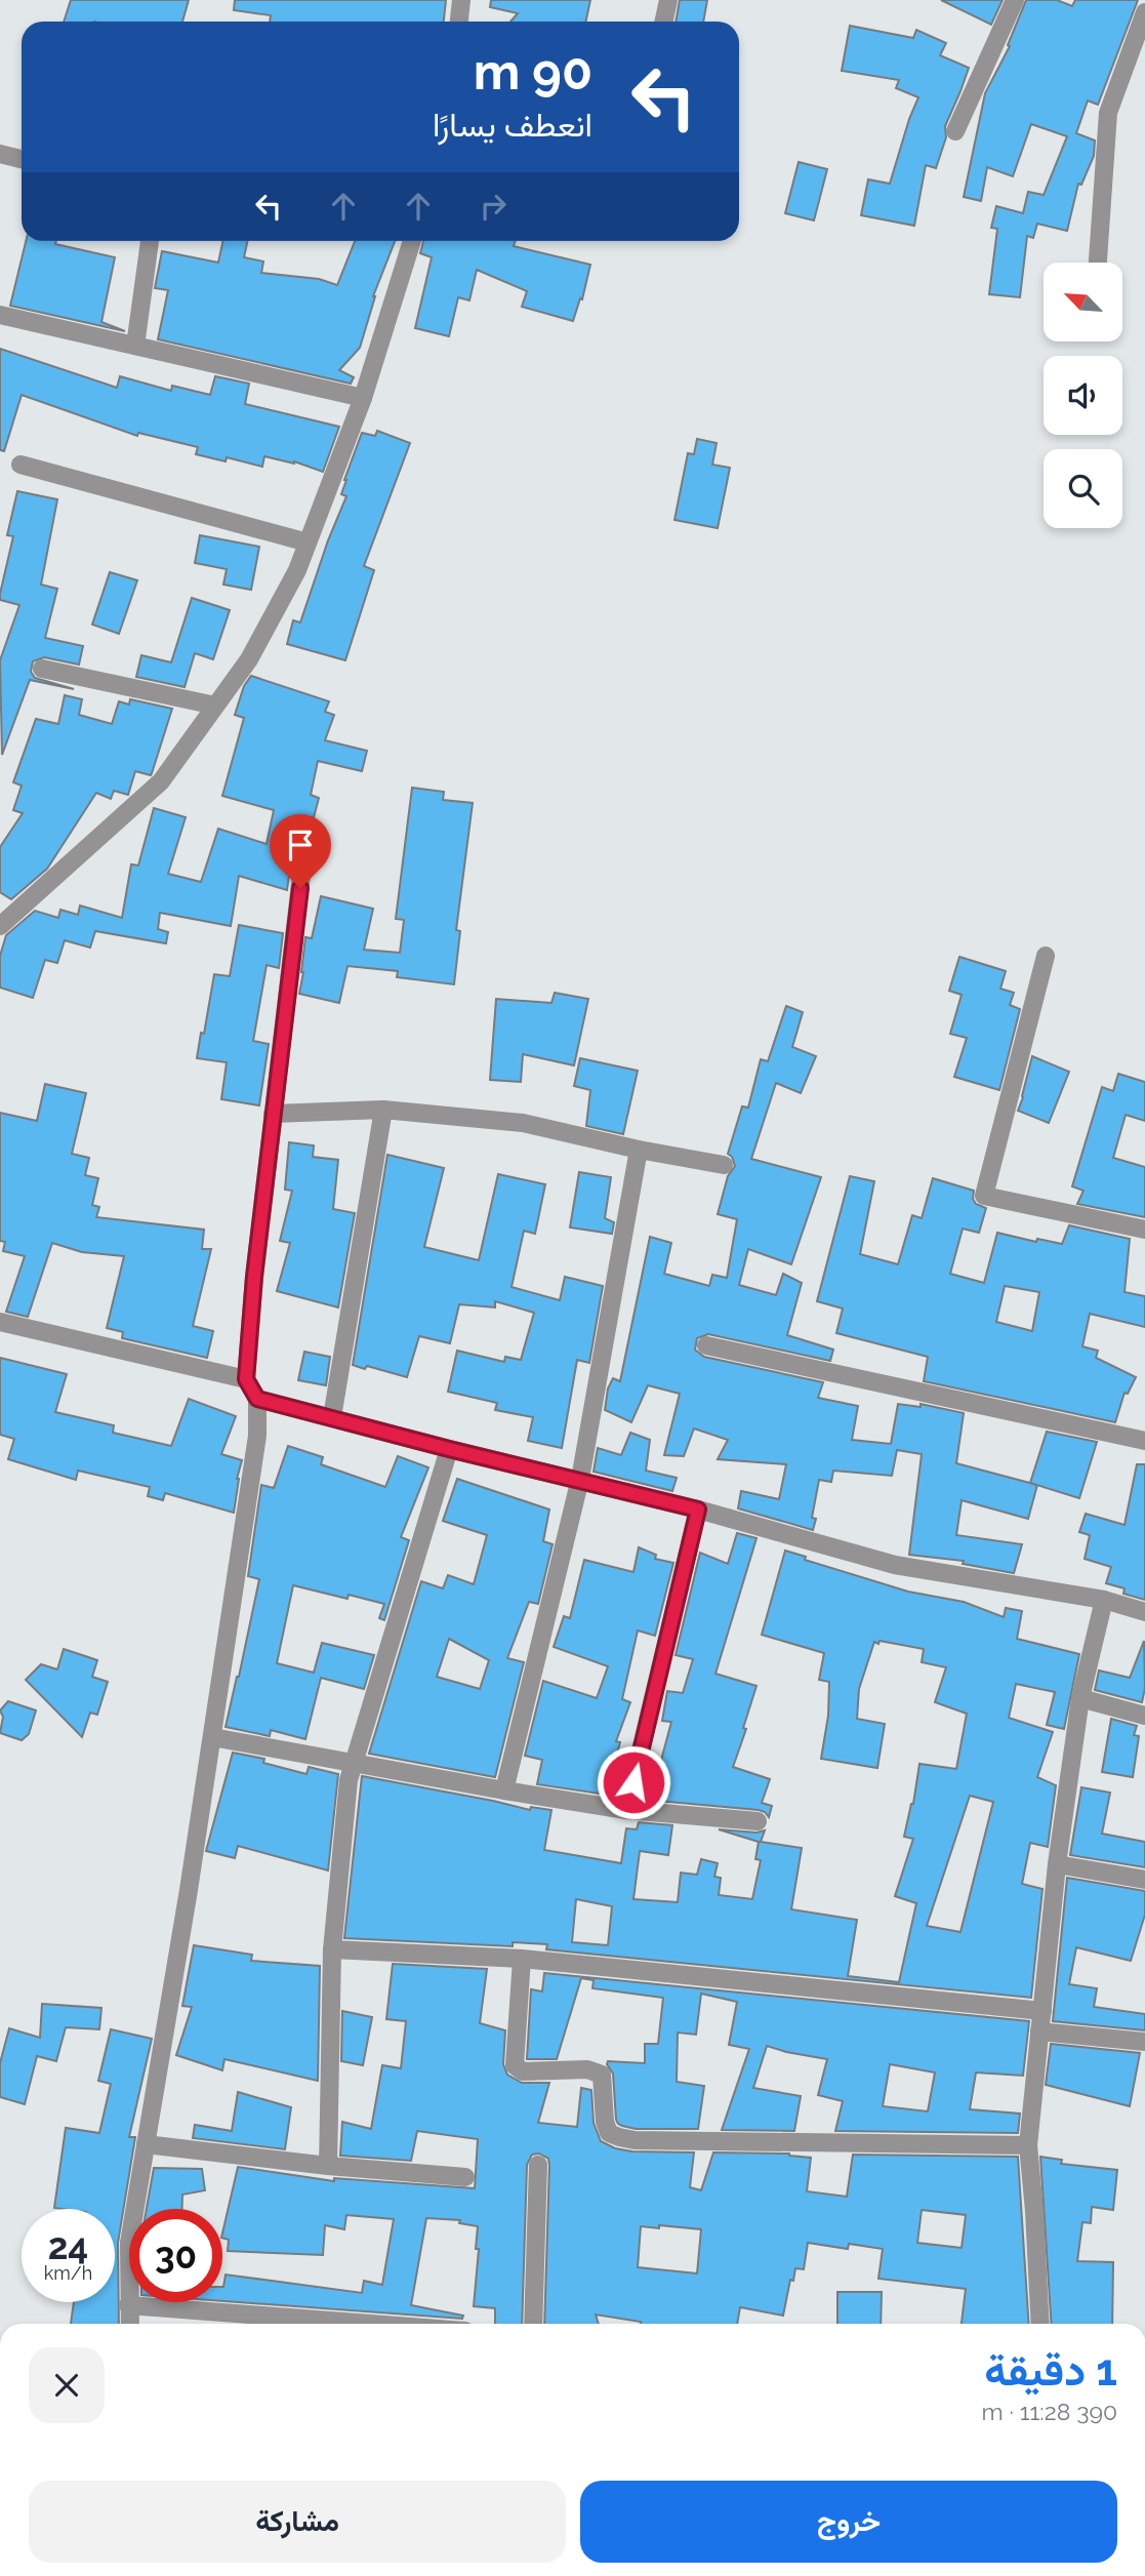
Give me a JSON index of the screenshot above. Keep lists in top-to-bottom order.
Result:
{
  "north": "top left",
  "page": {
    "turn": ["90 m", "انعطف يسارًا"],
    "speed": "24 km/h",
    "limit": "30",
    "heading": ["1 دقيقة", "390 m · 11:28"],
    "buttons": ["خروج", "مشاركة"]
  }
}
